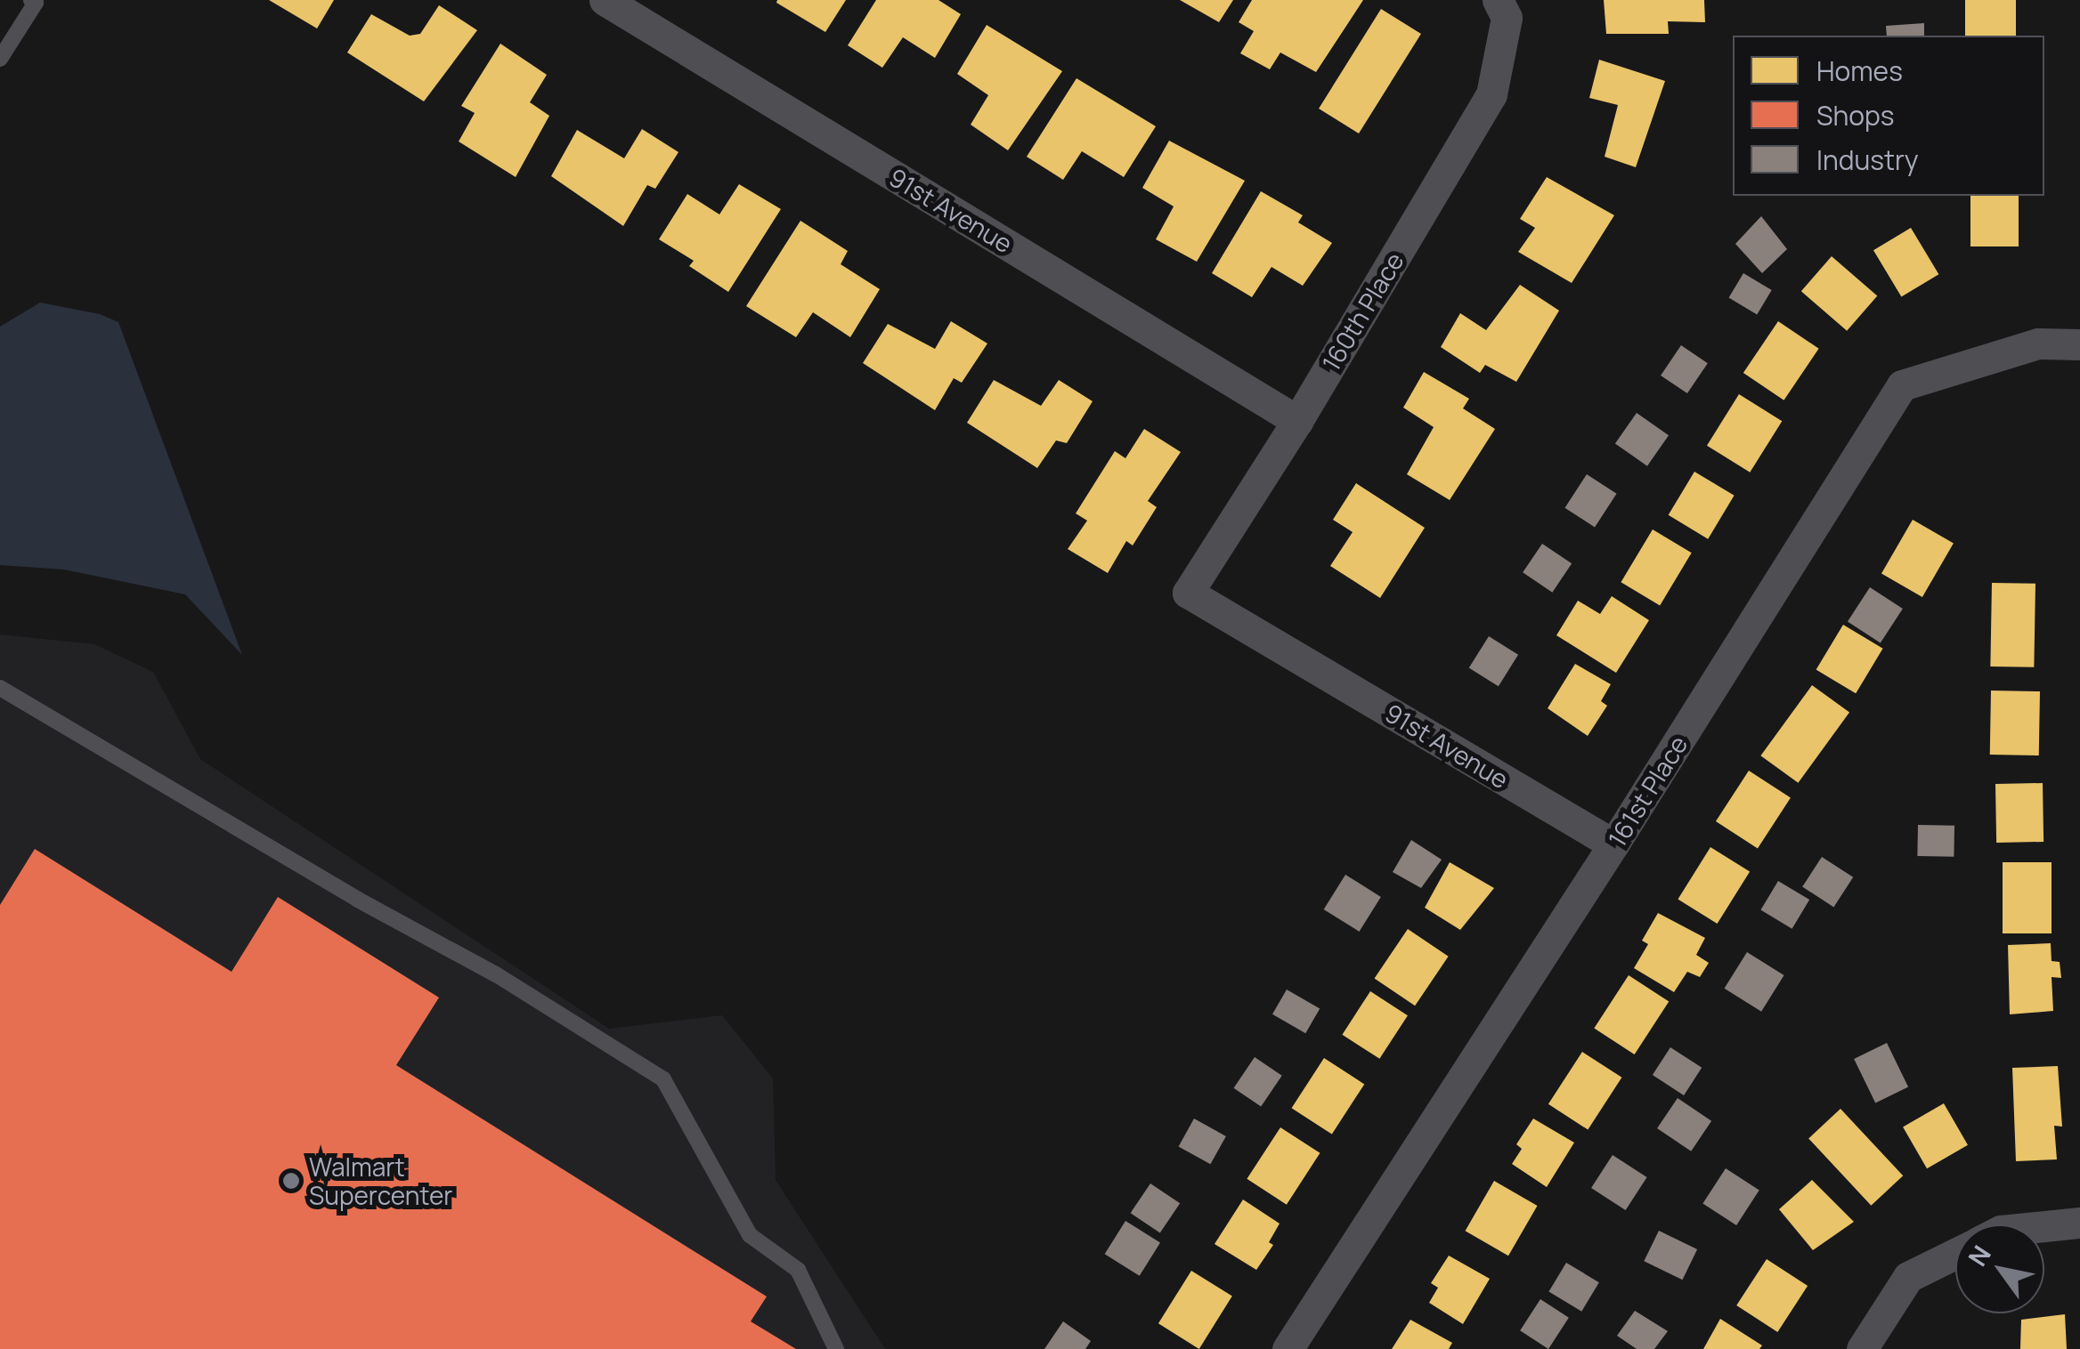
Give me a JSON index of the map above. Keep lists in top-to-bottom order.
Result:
{
  "streets": {
    "street": ["91st Avenue", "160th Place", "161st Place"]
  },
  "crossings": [
    ["91st Avenue", "160th Place"],
    ["91st Avenue", "161st Place"]
  ],
  "places": ["Walmart Supercenter"],
  "legend": ["Homes", "Shops", "Industry"],
  "north": "top left"
}
